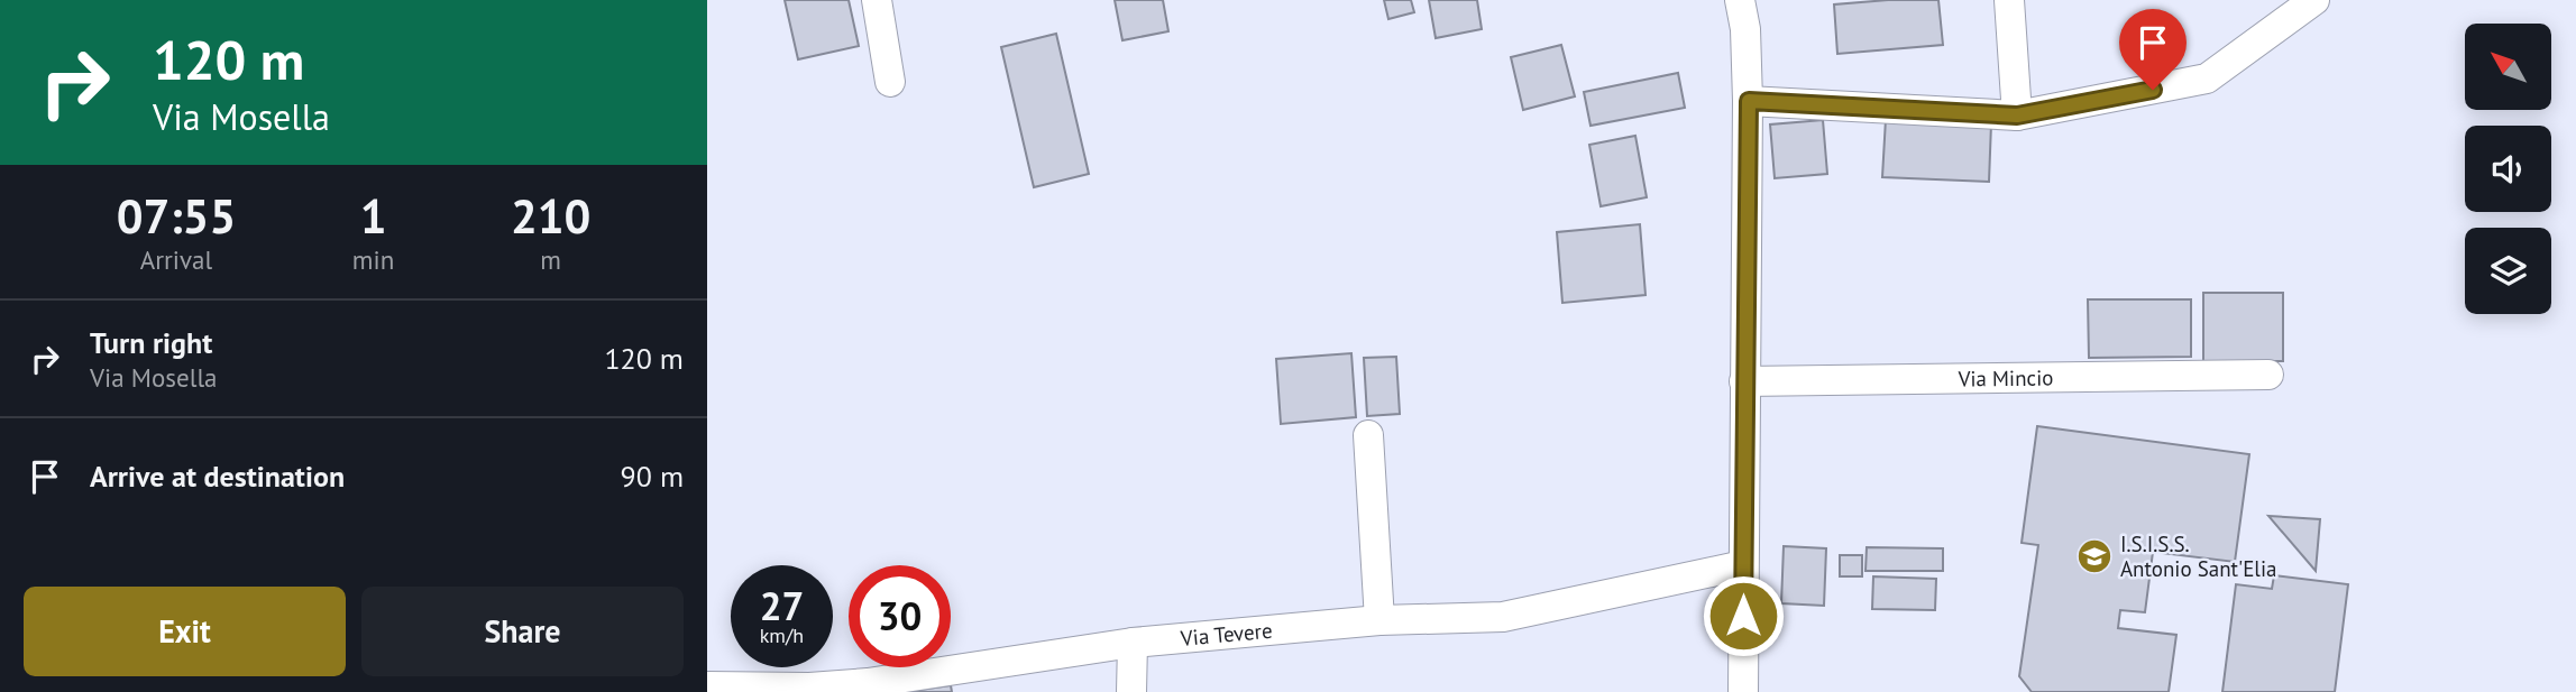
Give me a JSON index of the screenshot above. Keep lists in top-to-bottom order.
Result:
{
  "streets": {
    "street": ["Via Mincio", "Via Tevere"]
  },
  "places": {
    "school or university": ["I.S.I.S.S. Antonio Sant'Elia"]
  },
  "north": "top left",
  "page": {
    "turn": ["120 m", "Via Mosella"],
    "eta": [
      "07:55",
      "Arrival",
      "1",
      "min",
      "210",
      "m"
    ],
    "list": [
      {
        "name": "Turn right",
        "note": "Via Mosella",
        "value": "120 m"
      },
      {
        "name": "Arrive at destination",
        "value": "90 m"
      }
    ],
    "speed": "27 km/h",
    "limit": "30",
    "buttons": ["Exit", "Share"]
  }
}
